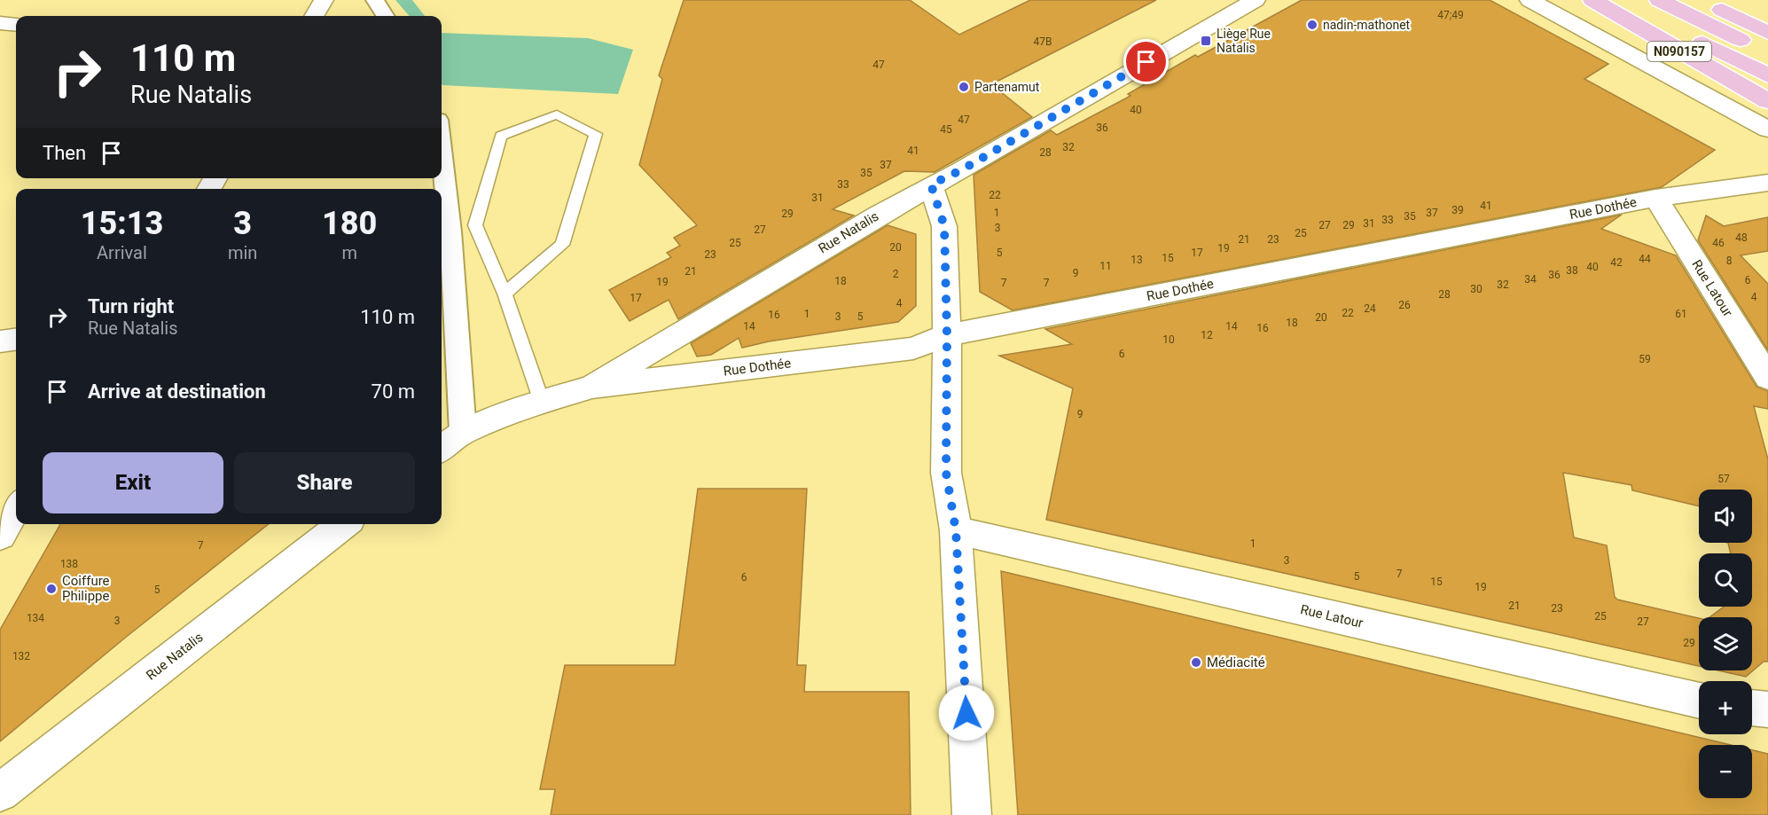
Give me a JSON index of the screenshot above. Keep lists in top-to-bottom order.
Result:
{
  "streets": {
    "main road": ["N090157"],
    "street": ["Rue Dothée", "Rue Natalis", "Rue Latour"]
  },
  "crossings": [
    ["Rue Dothée", "Rue Natalis"],
    ["Rue Dothée", "Rue Latour"]
  ],
  "places": {
    "other": [
      "nadin-mathonet",
      "Partenamut",
      "Coiffure Philippe",
      "Médiacité"
    ],
    "transit": ["Liège Rue Natalis"]
  },
  "house_numbers": [
    "47;49",
    "47B",
    "47",
    "40",
    "47",
    "36",
    "45",
    "32",
    "41",
    "28",
    "37",
    "35",
    "33",
    "22",
    "31",
    "41",
    "39",
    "1",
    "37",
    "29",
    "35",
    "33",
    "31",
    "27",
    "29",
    "3",
    "27",
    "25",
    "48",
    "21",
    "23",
    "25",
    "46",
    "20",
    "19",
    "5",
    "17",
    "23",
    "15",
    "44",
    "13",
    "8",
    "42",
    "11",
    "40",
    "38",
    "21",
    "9",
    "2",
    "36",
    "34",
    "6",
    "18",
    "19",
    "7",
    "7",
    "32",
    "30",
    "28",
    "4",
    "17",
    "4",
    "26",
    "24",
    "22",
    "1",
    "61",
    "16",
    "3",
    "5",
    "20",
    "18",
    "14",
    "14",
    "16",
    "12",
    "10",
    "6",
    "59",
    "9",
    "57",
    "1",
    "7",
    "3",
    "138",
    "7",
    "5",
    "6",
    "15",
    "19",
    "5",
    "21",
    "23",
    "25",
    "134",
    "3",
    "27",
    "29",
    "132"
  ],
  "page": {
    "turn": ["110 m", "Rue Natalis"],
    "then": "Then",
    "eta": [
      "15:13",
      "Arrival",
      "3",
      "min",
      "180",
      "m"
    ],
    "list": [
      {
        "name": "Turn right",
        "note": "Rue Natalis",
        "value": "110 m"
      },
      {
        "name": "Arrive at destination",
        "value": "70 m"
      }
    ],
    "buttons": ["Exit", "Share"],
    "map_buttons": ["+", "−"]
  }
}
